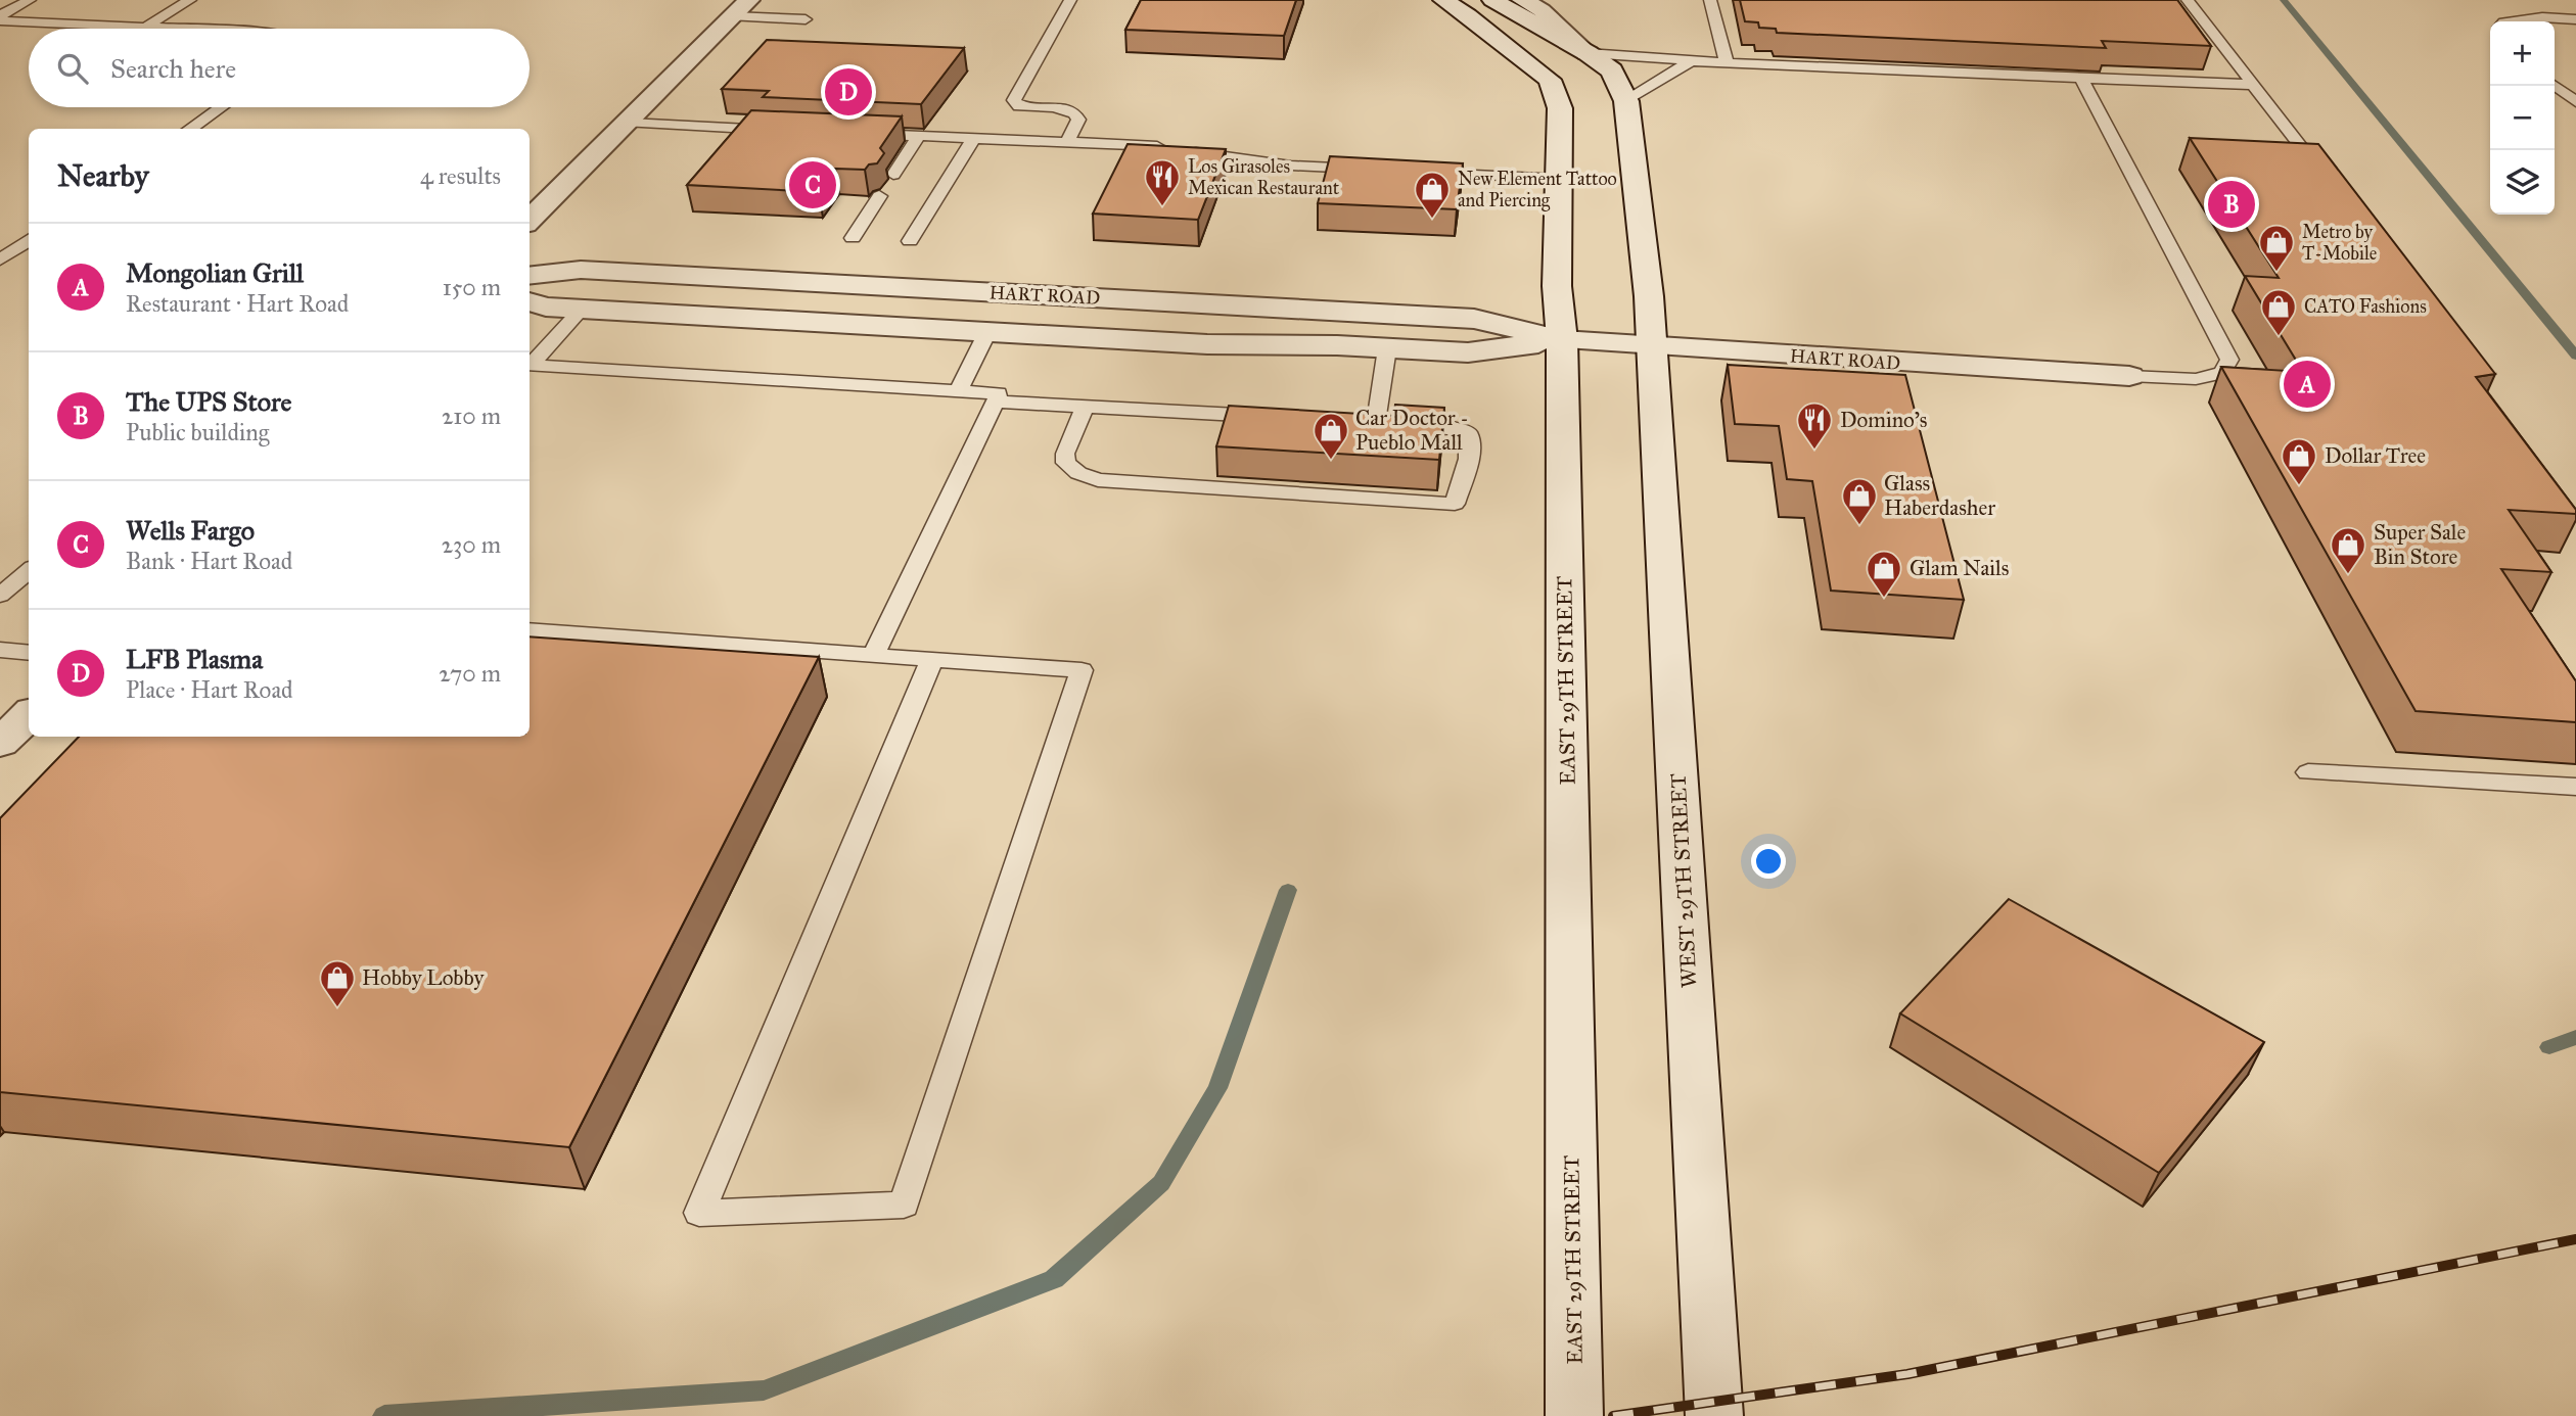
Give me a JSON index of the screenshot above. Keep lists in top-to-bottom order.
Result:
{
  "streets": {
    "main road": ["HART ROAD", "EAST 29TH STREET", "WEST 29TH STREET"]
  },
  "crossings": [
    ["HART ROAD", "EAST 29TH STREET"],
    ["HART ROAD", "WEST 29TH STREET"]
  ],
  "places": {
    "restaurant": ["Los Girasoles Mexican Restaurant", "Domino's"],
    "shop": [
      "New Element Tattoo and Piercing",
      "Metro by T-Mobile",
      "CATO Fashions",
      "Car Doctor - Pueblo Mall",
      "Dollar Tree",
      "Glass Haberdasher",
      "Super Sale Bin Store",
      "Glam Nails",
      "Hobby Lobby"
    ]
  },
  "page": {
    "map_buttons": ["+", "−"],
    "search": "Search here",
    "pins": [
      "D",
      "C",
      "B",
      "A"
    ],
    "heading": ["Nearby", "4 results"],
    "list": [
      {
        "mark": "A",
        "name": "Mongolian Grill",
        "note": "Restaurant · Hart Road",
        "value": "150 m"
      },
      {
        "mark": "B",
        "name": "The UPS Store",
        "note": "Public building",
        "value": "210 m"
      },
      {
        "mark": "C",
        "name": "Wells Fargo",
        "note": "Bank · Hart Road",
        "value": "230 m"
      },
      {
        "mark": "D",
        "name": "LFB Plasma",
        "note": "Place · Hart Road",
        "value": "270 m"
      }
    ]
  }
}
